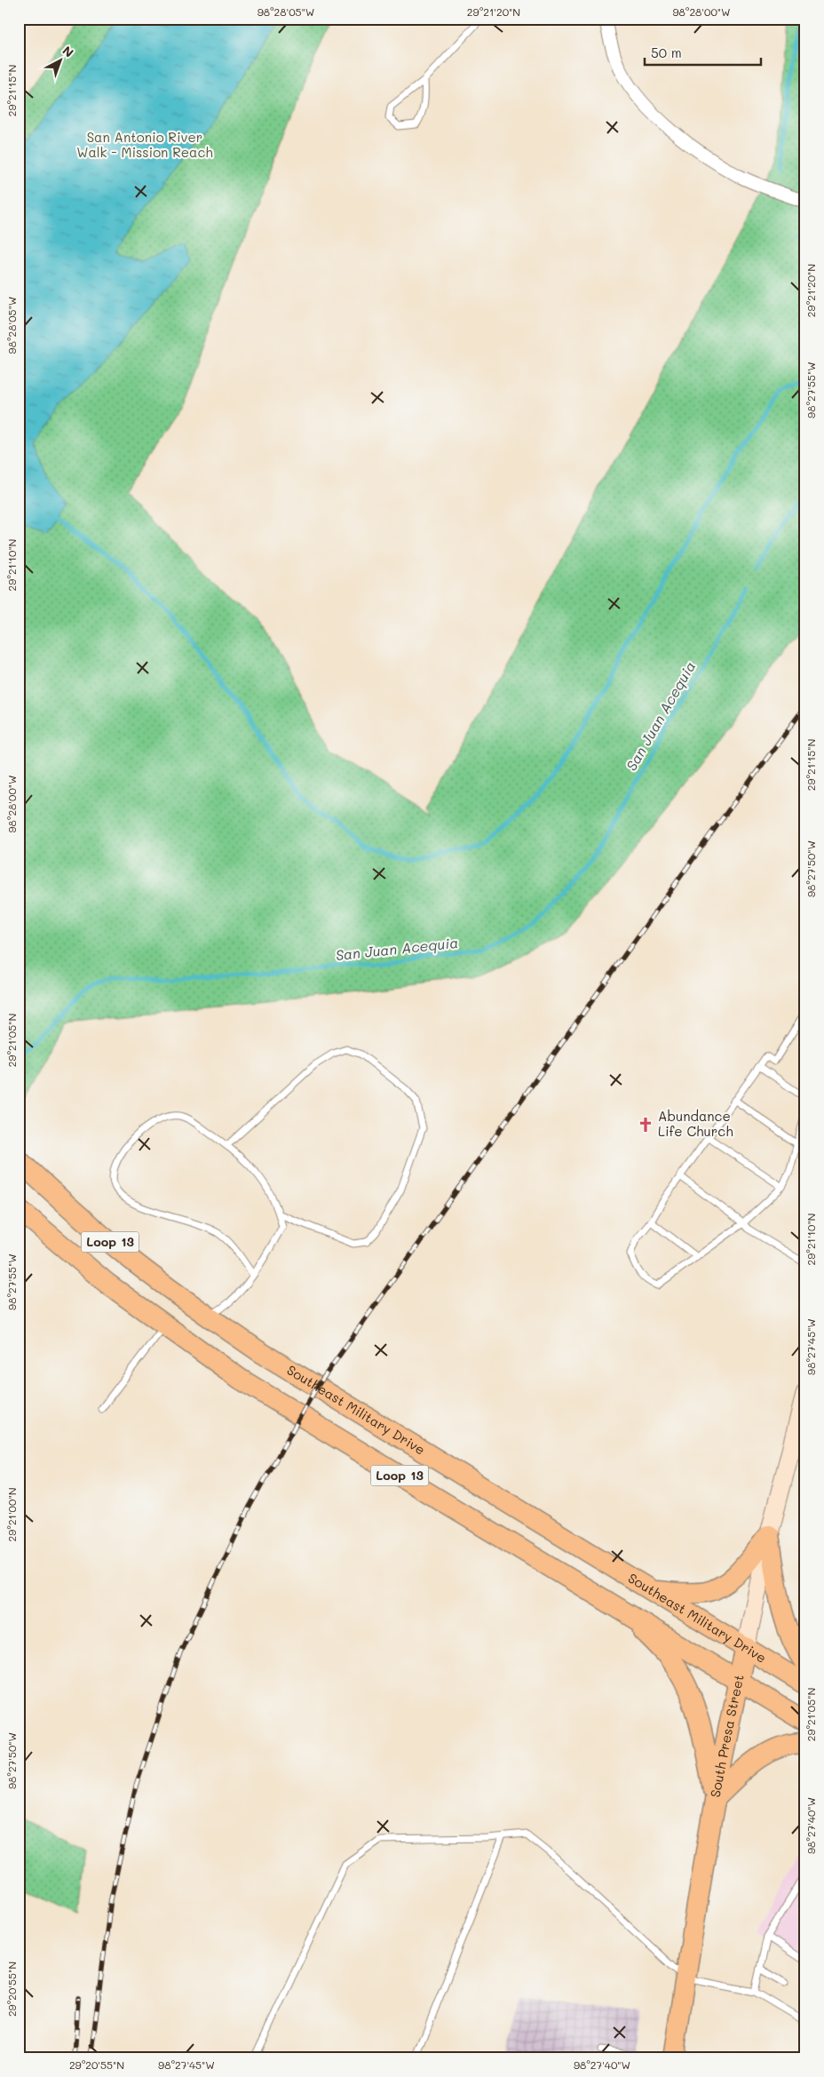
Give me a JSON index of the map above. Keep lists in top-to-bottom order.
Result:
{
  "streets": {
    "main road": ["Loop 13", "Southeast Military Drive", "South Presa Street"]
  },
  "crossings": [
    ["Loop 13", "South Presa Street"],
    ["Southeast Military Drive", "South Presa Street"]
  ],
  "water": ["San Juan Acequia"],
  "parks": ["San Antonio River Walk - Mission Reach"],
  "places": {
    "church": ["Abundance Life Church"]
  },
  "scale_bar": "50 m",
  "north": "top right",
  "coordinates": [
    "98°28'05\"W",
    "29°21'20\"N",
    "98°28'00\"W",
    "29°21'15\"N",
    "98°27'55\"W",
    "29°21'10\"N",
    "98°27'50\"W",
    "29°21'05\"N",
    "98°27'45\"W",
    "29°21'00\"N",
    "98°27'40\"W",
    "29°20'55\"N"
  ]
}
